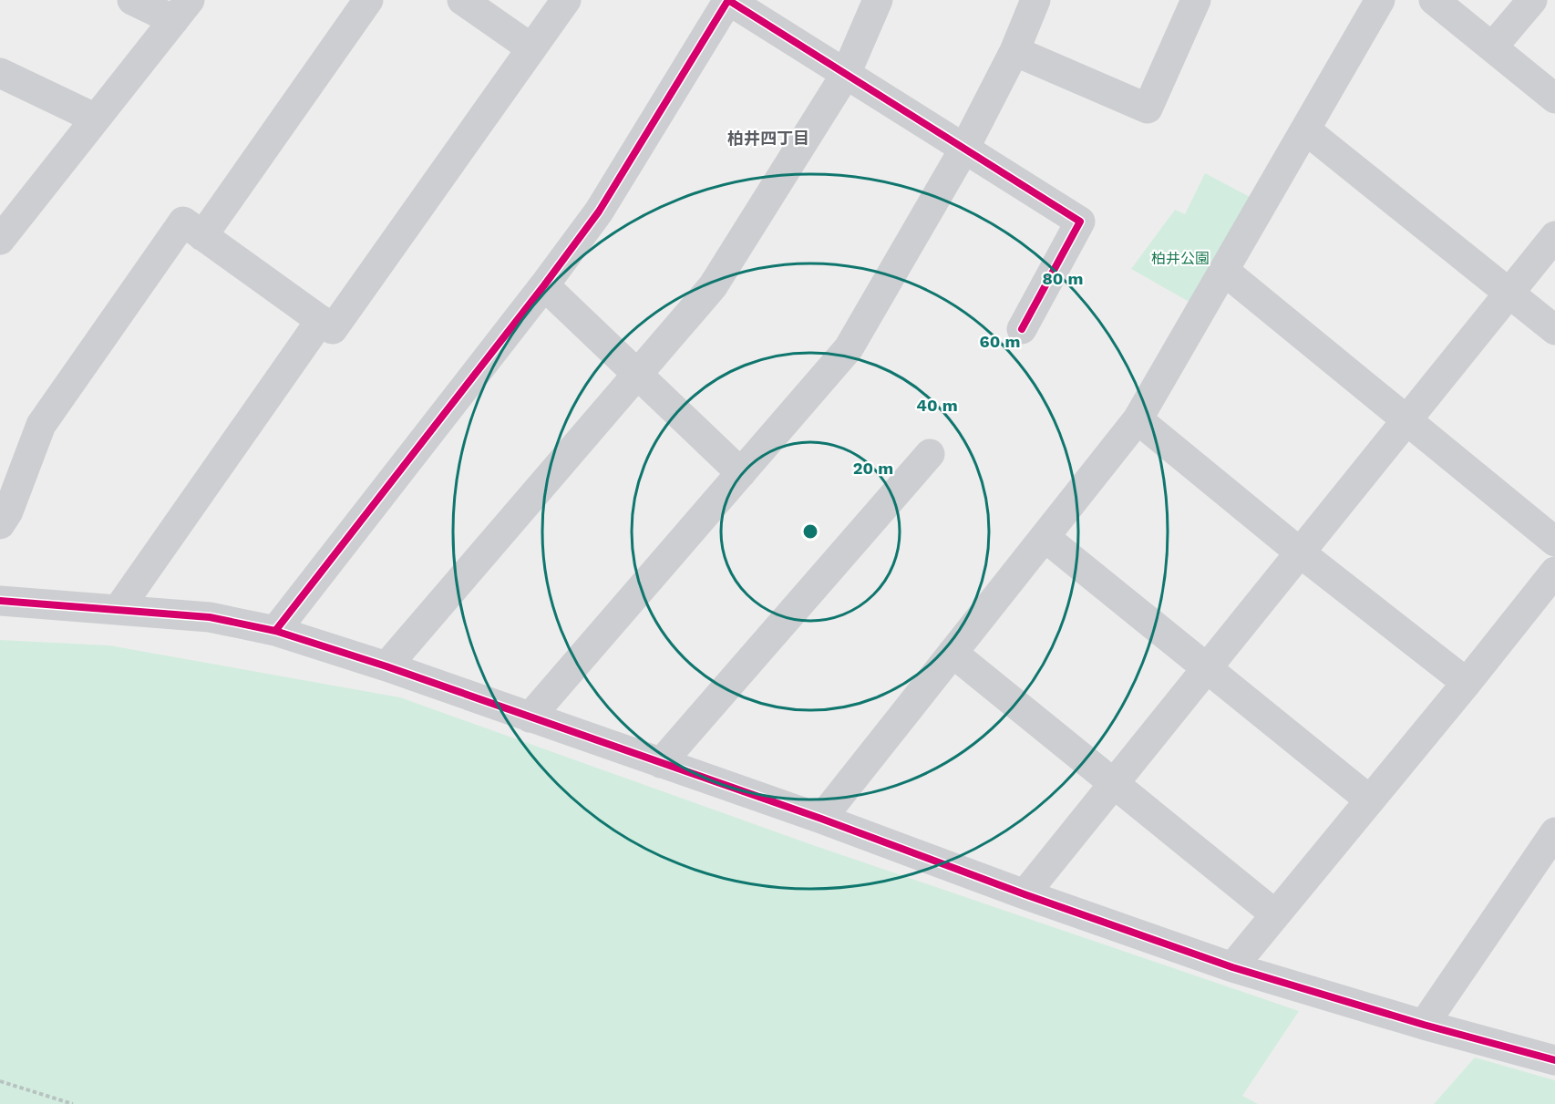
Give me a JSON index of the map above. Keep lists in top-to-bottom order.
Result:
{
  "districts": ["柏井四丁目"],
  "parks": ["柏井公園"],
  "rings": [
    "80 m",
    "60 m",
    "40 m",
    "20 m"
  ]
}
